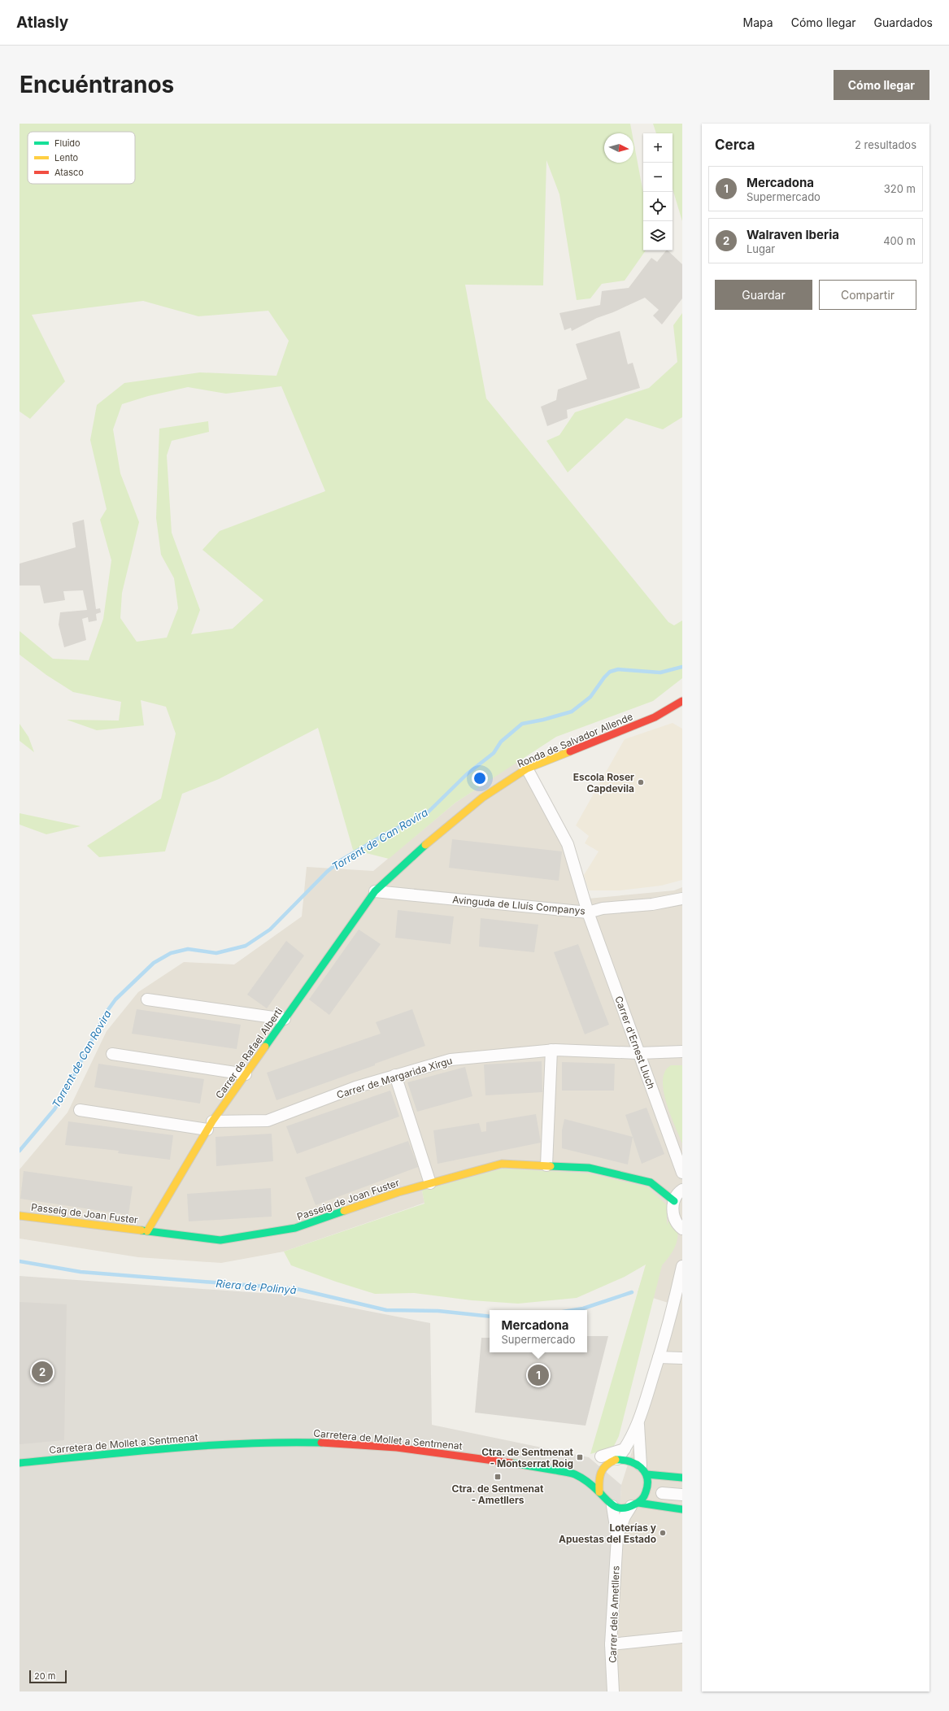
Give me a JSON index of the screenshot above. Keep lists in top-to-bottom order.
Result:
{
  "streets": {
    "street": [
      "Ronda de Salvador Allende",
      "Avinguda de Lluís Companys",
      "Carrer d'Ernest Lluch",
      "Carrer de Rafael Alberti",
      "Carrer de Margarida Xirgu",
      "Passeig de Joan Fuster",
      "Carretera de Mollet a Sentmenat",
      "Carrer dels Ametllers"
    ]
  },
  "crossings": [
    ["Ronda de Salvador Allende", "Avinguda de Lluís Companys"],
    ["Ronda de Salvador Allende", "Carrer d'Ernest Lluch"],
    ["Ronda de Salvador Allende", "Carrer de Rafael Alberti"],
    ["Avinguda de Lluís Companys", "Carrer d'Ernest Lluch"],
    ["Avinguda de Lluís Companys", "Carrer de Rafael Alberti"],
    ["Carrer d'Ernest Lluch", "Carrer de Margarida Xirgu"],
    ["Carrer de Rafael Alberti", "Carrer de Margarida Xirgu"],
    ["Carrer de Rafael Alberti", "Passeig de Joan Fuster"],
    ["Carretera de Mollet a Sentmenat", "Carrer dels Ametllers"]
  ],
  "water": ["Torrent de Can Rovira", "Riera de Polinyà"],
  "places": {
    "other": ["Escola Roser Capdevila", "Loterías y Apuestas del Estado"],
    "transit": ["Ctra. de Sentmenat - Montserrat Roig", "Ctra. de Sentmenat - Ametllers"]
  },
  "legend": ["Fluido", "Lento", "Atasco"],
  "scale_bar": "20 m",
  "north": "right",
  "page": {
    "header": "Atlasly",
    "nav": ["Mapa", "Cómo llegar", "Guardados"],
    "buttons": [
      "Cómo llegar",
      ["Guardar", "Compartir"]
    ],
    "title": "Encuéntranos",
    "heading": ["Cerca", "2 resultados"],
    "map_buttons": ["+", "−"],
    "list": [
      {
        "mark": "1",
        "name": "Mercadona",
        "note": "Supermercado",
        "value": "320 m"
      },
      {
        "mark": "2",
        "name": "Walraven Iberia",
        "note": "Lugar",
        "value": "400 m"
      }
    ],
    "popup": ["Mercadona", "Supermercado"],
    "pins": ["2", "1"],
    "scale": "20 m"
  }
}
